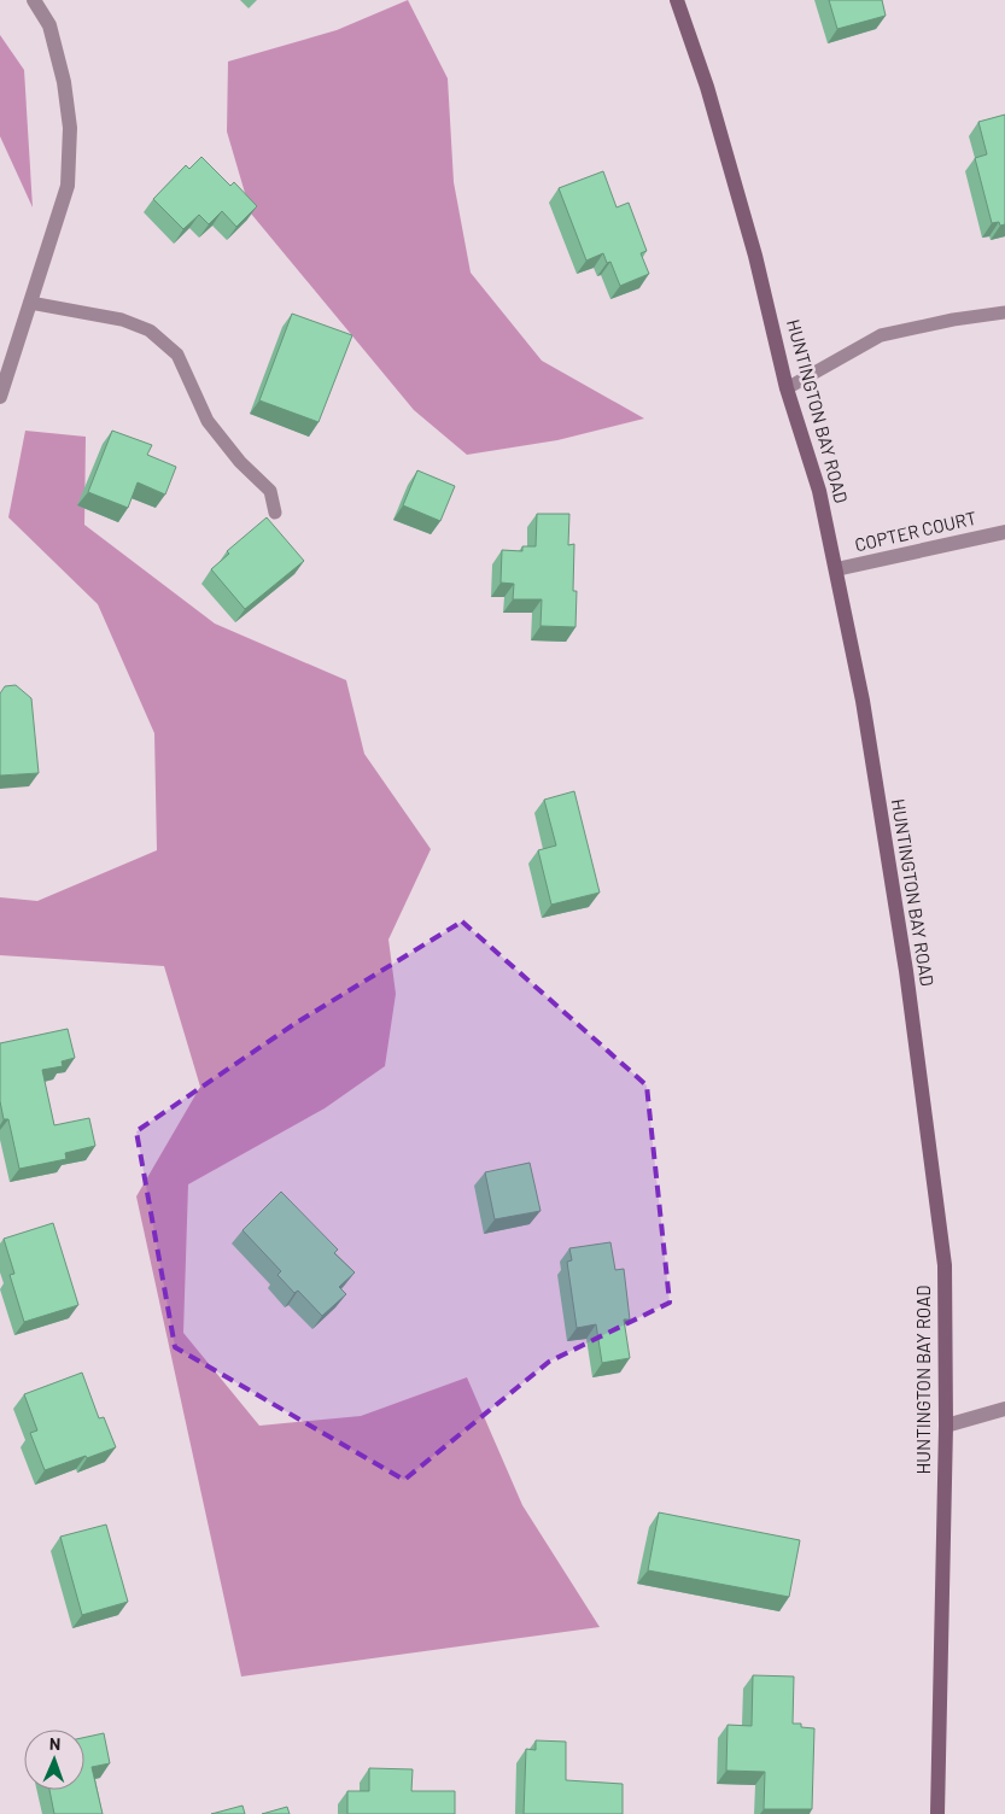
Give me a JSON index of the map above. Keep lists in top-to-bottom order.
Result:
{
  "streets": {
    "street": ["HUNTINGTON BAY ROAD", "COPTER COURT"]
  },
  "crossings": [
    ["HUNTINGTON BAY ROAD", "COPTER COURT"]
  ],
  "north": "top"
}
